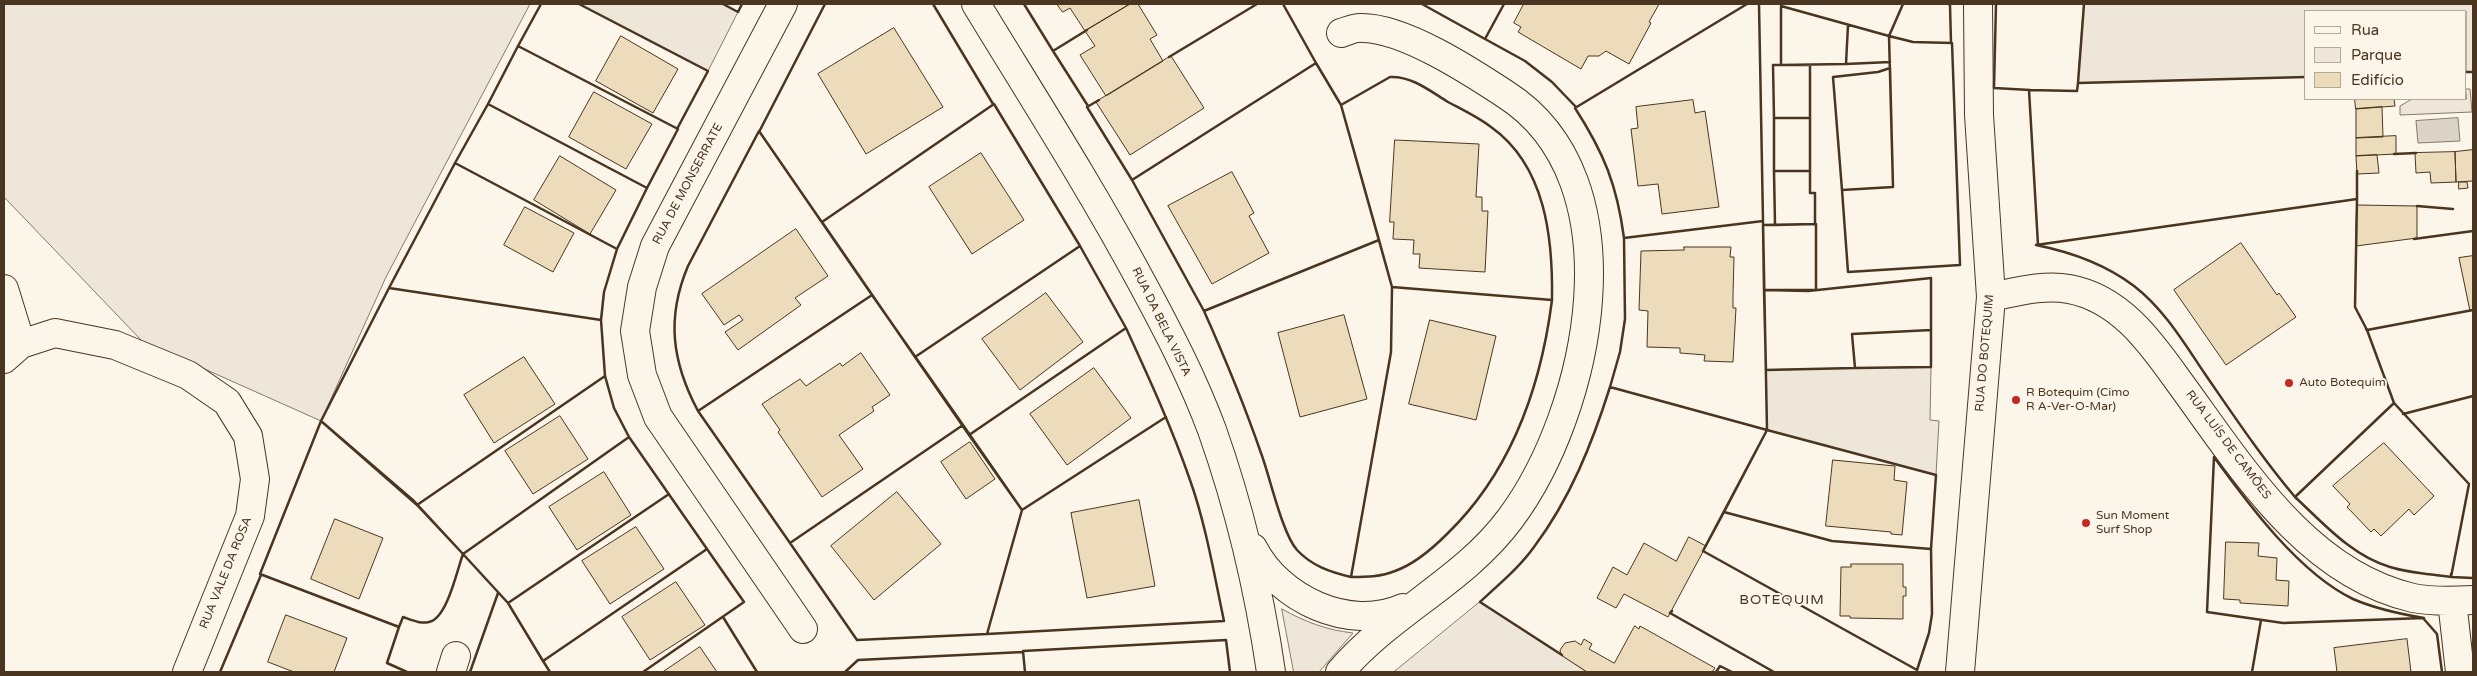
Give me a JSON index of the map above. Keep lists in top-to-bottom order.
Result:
{
  "streets": {
    "street": [
      "RUA DE MONSERRATE",
      "RUA DA BELA VISTA",
      "RUA DO BOTEQUIM",
      "RUA LUÍS DE CAMÕES",
      "RUA VALE DA ROSA"
    ]
  },
  "crossings": [
    ["RUA DO BOTEQUIM", "RUA LUÍS DE CAMÕES"]
  ],
  "districts": ["BOTEQUIM"],
  "places": ["Auto Botequim", "R Botequim (Cimo R A-Ver-O-Mar)", "Sun Moment Surf Shop"],
  "legend": ["Rua", "Parque", "Edifício"]
}
